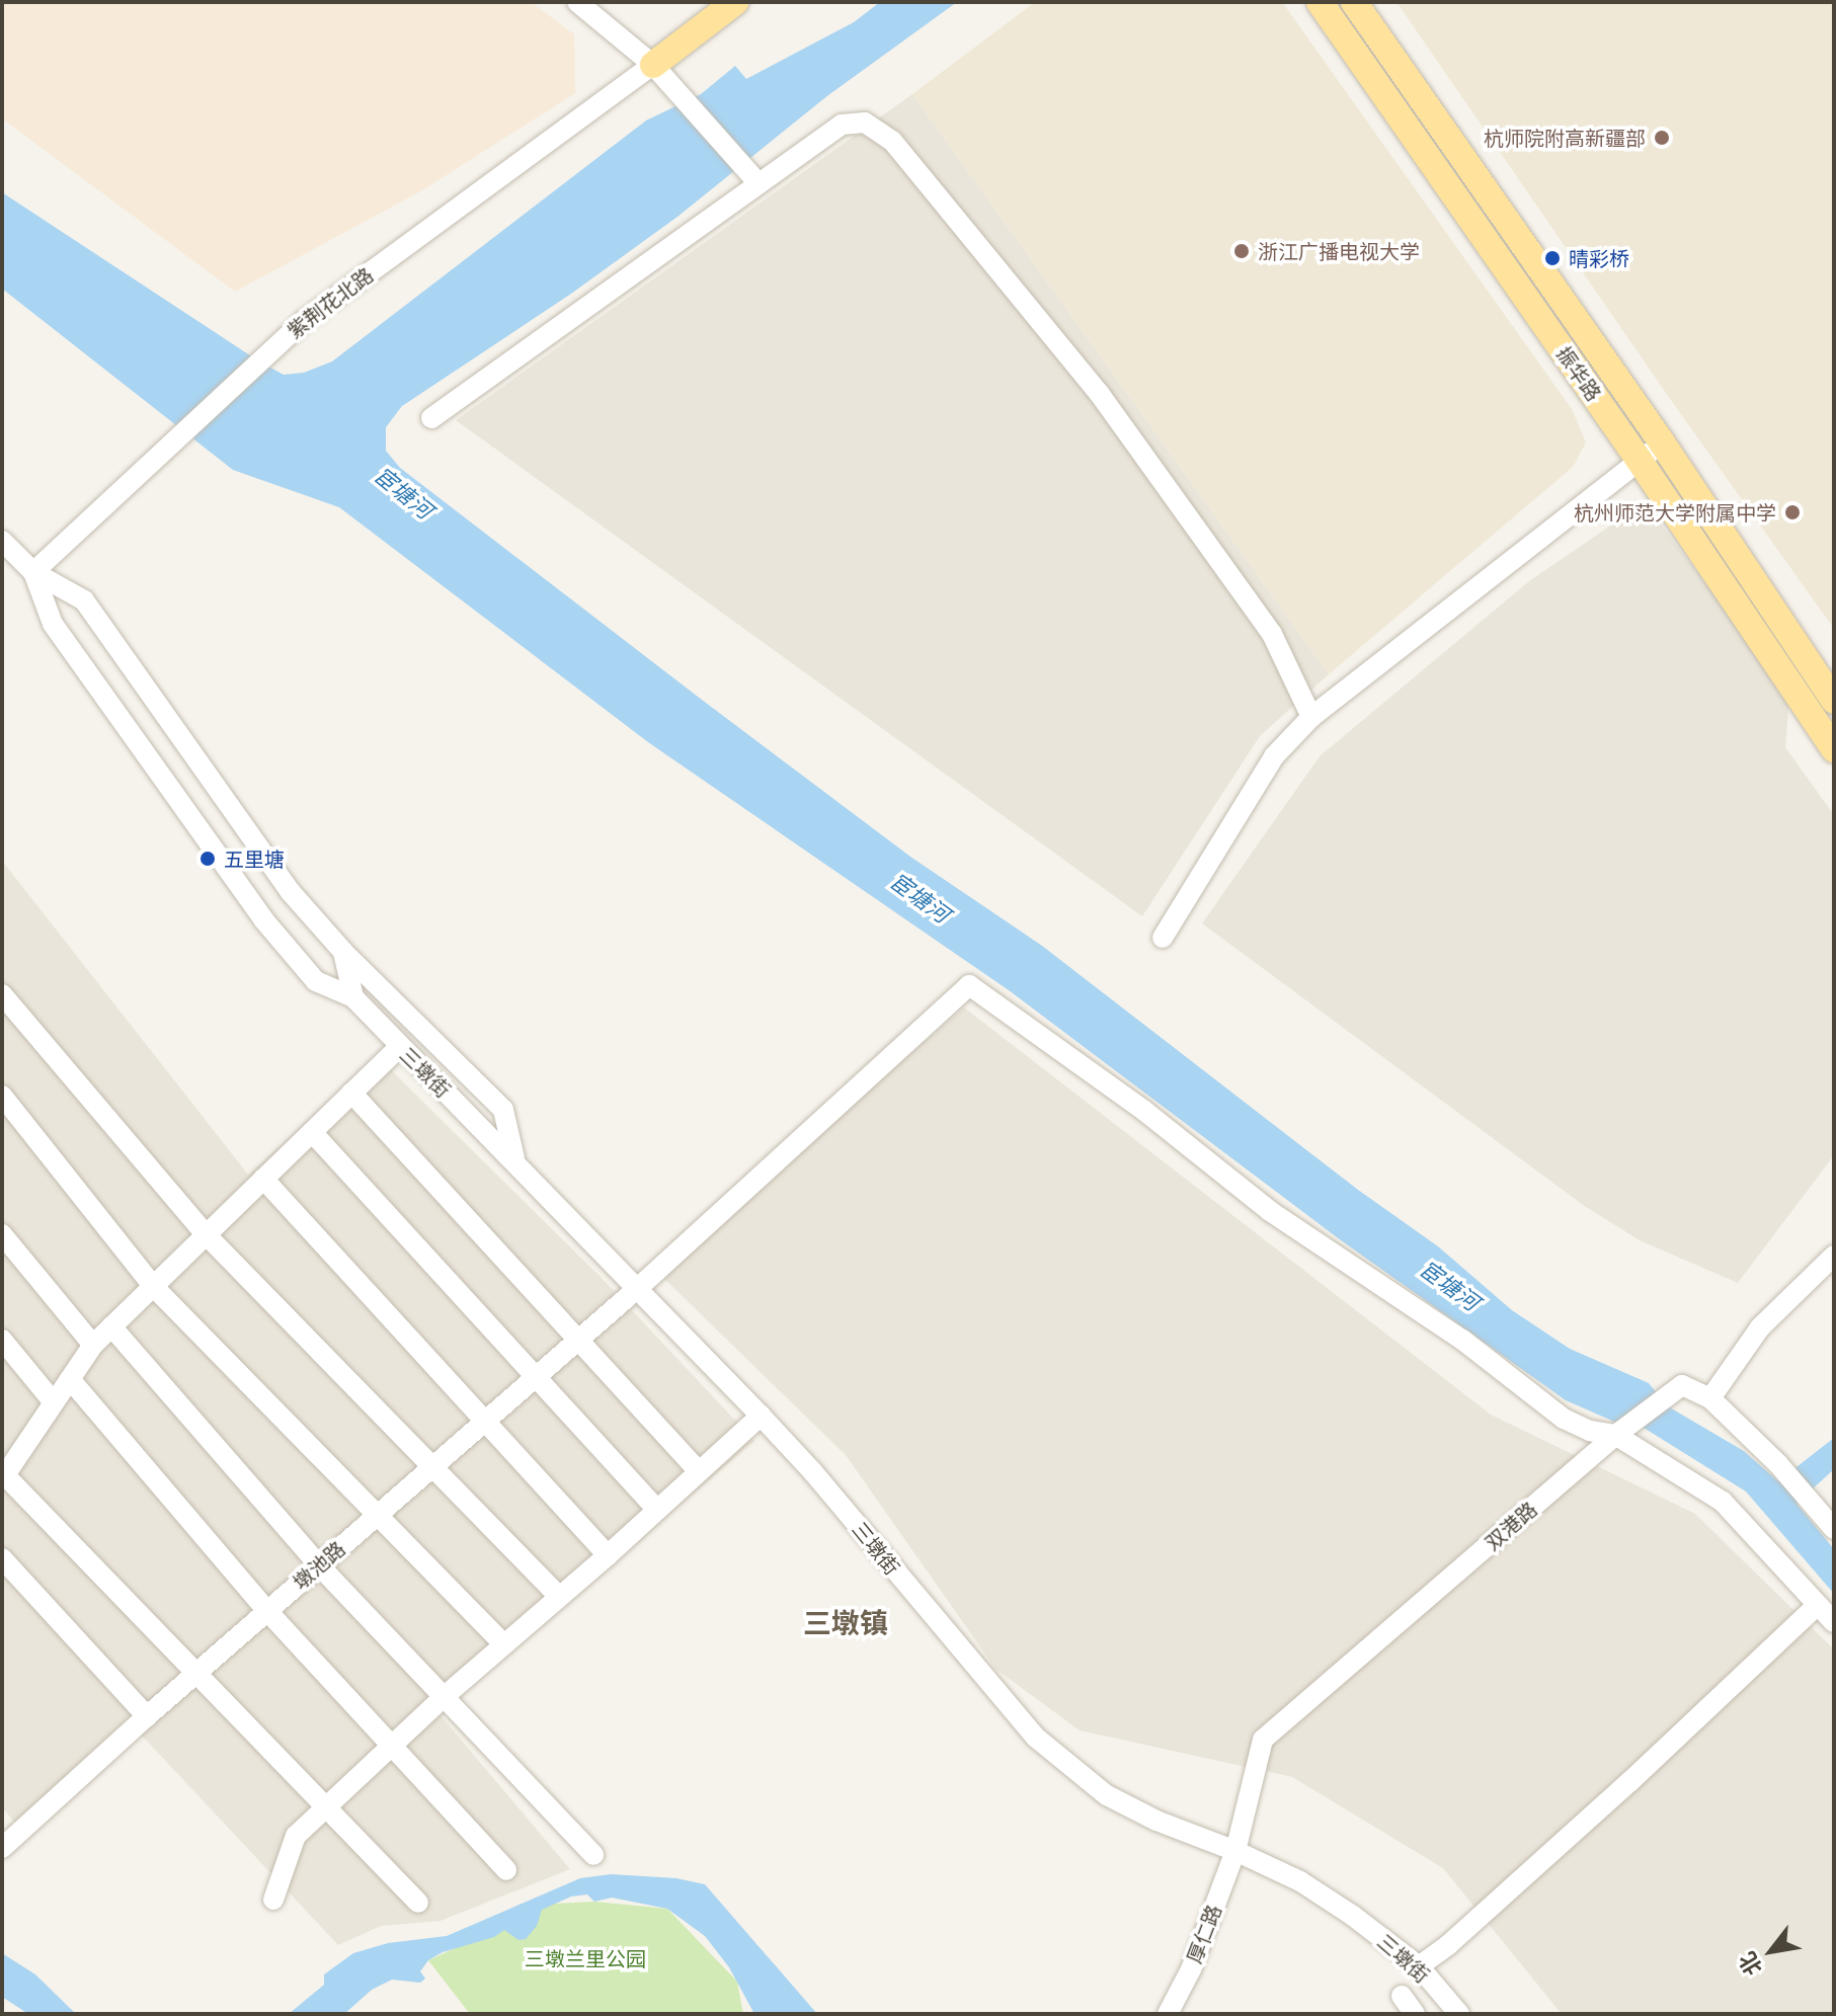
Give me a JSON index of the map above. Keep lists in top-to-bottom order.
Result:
{
  "streets": {
    "main road": ["振华路"],
    "street": [
      "紫荆花北路",
      "三墩街",
      "双港路",
      "墩池路",
      "厚仁路"
    ]
  },
  "crossings": [
    ["紫荆花北路", "三墩街"],
    ["三墩街", "双港路"],
    ["三墩街", "墩池路"],
    ["三墩街", "厚仁路"],
    ["双港路", "墩池路"],
    ["双港路", "厚仁路"]
  ],
  "districts": ["三墩镇"],
  "water": ["宦塘河"],
  "parks": ["三墩兰里公园"],
  "places": [
    "杭师院附高新疆部",
    "浙江广播电视大学",
    "晴彩桥",
    "杭州师范大学附属中学",
    "五里塘"
  ],
  "north": "bottom left"
}
